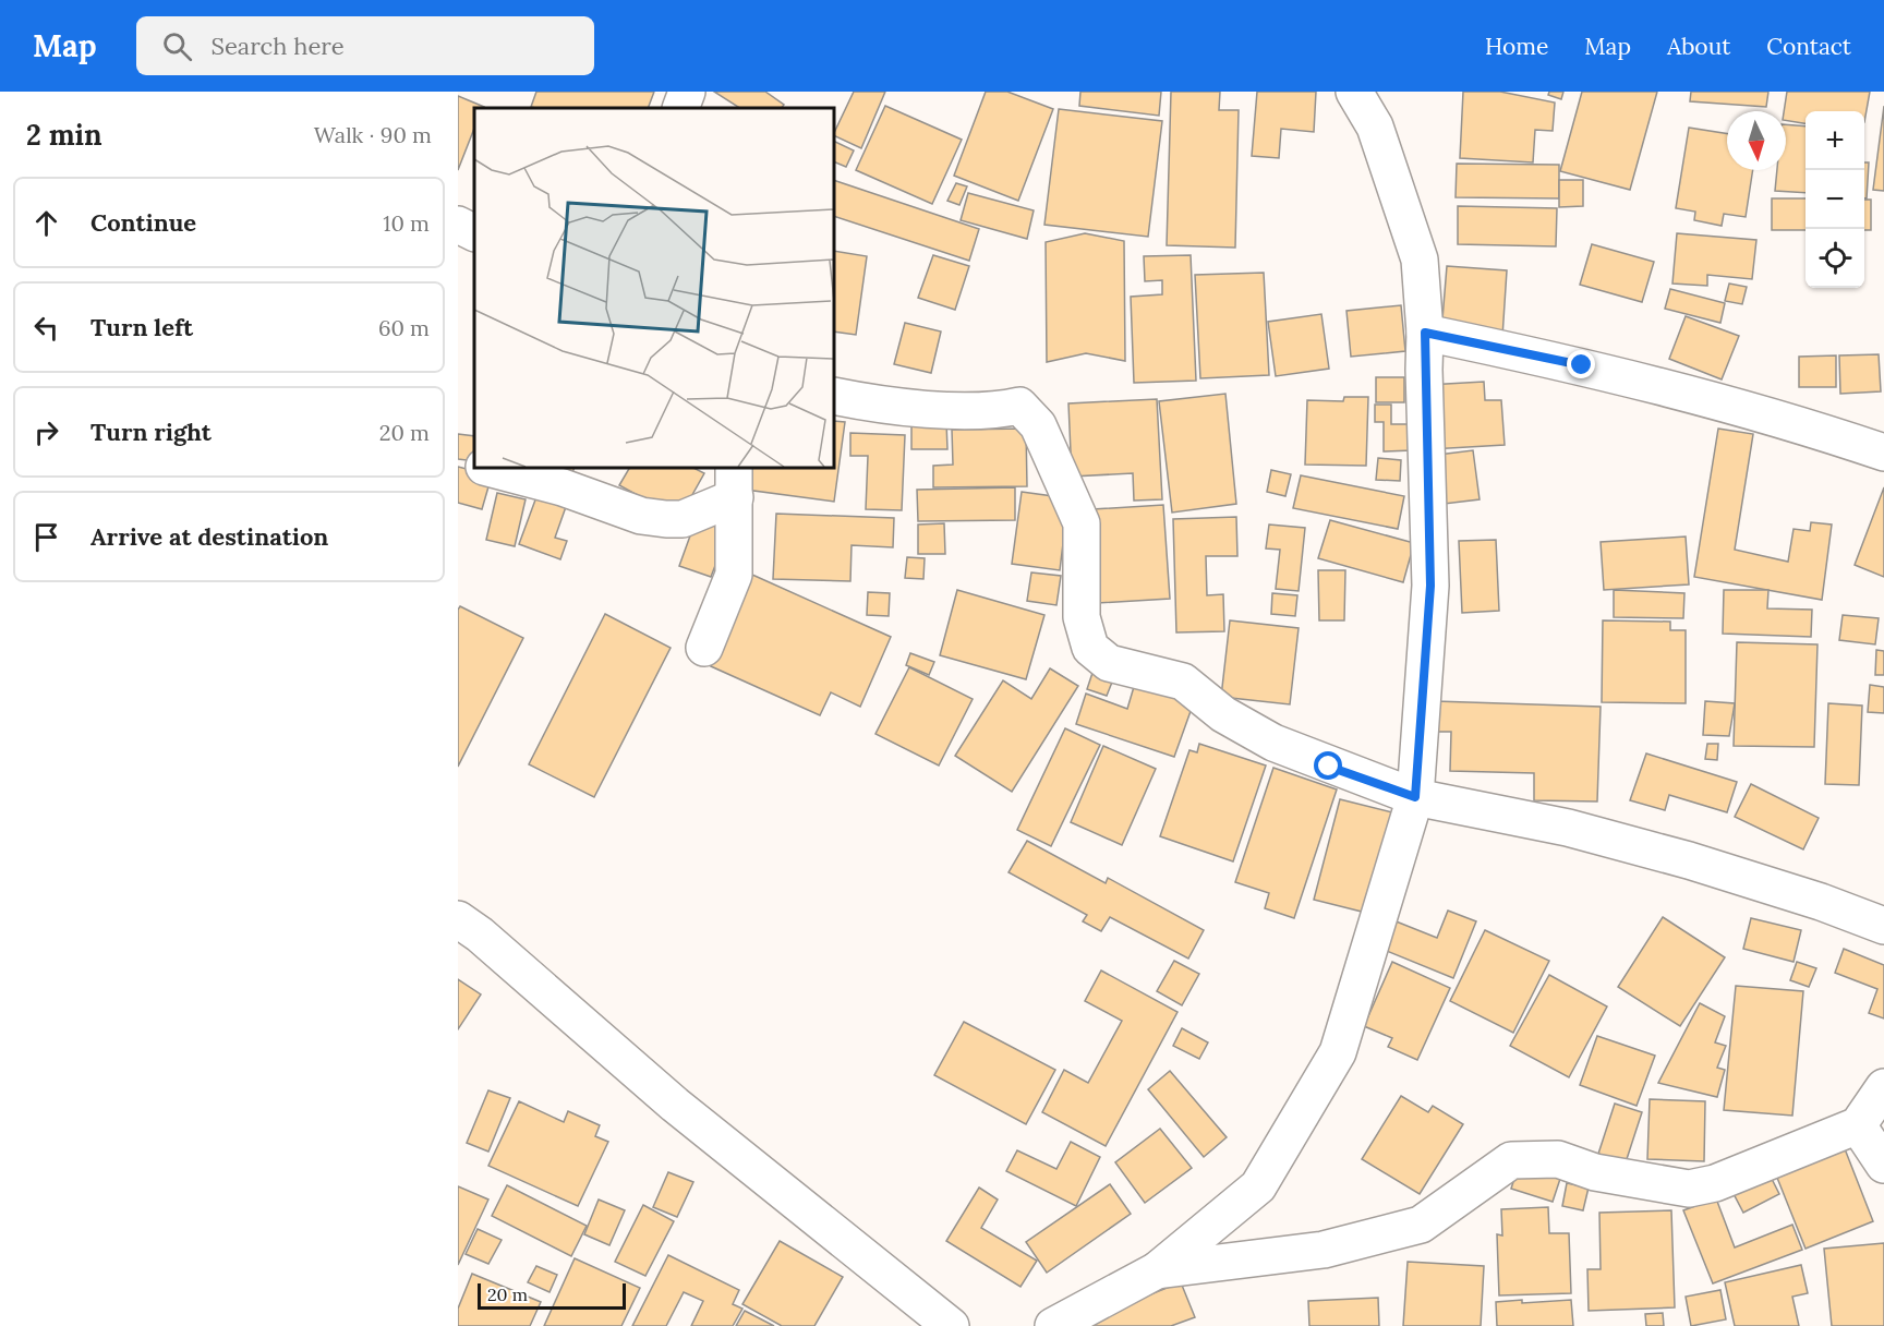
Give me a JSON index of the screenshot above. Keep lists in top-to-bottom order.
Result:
{
  "scale_bar": "20 m",
  "north": "bottom",
  "page": {
    "header": "Map",
    "search": "Search here",
    "nav": [
      "Home",
      "Map",
      "About",
      "Contact"
    ],
    "heading": ["2 min", "Walk · 90 m"],
    "map_buttons": ["+", "−"],
    "list": [
      ["Continue", "10 m"],
      ["Turn left", "60 m"],
      ["Turn right", "20 m"],
      "Arrive at destination"
    ],
    "scale": "20 m"
  }
}
